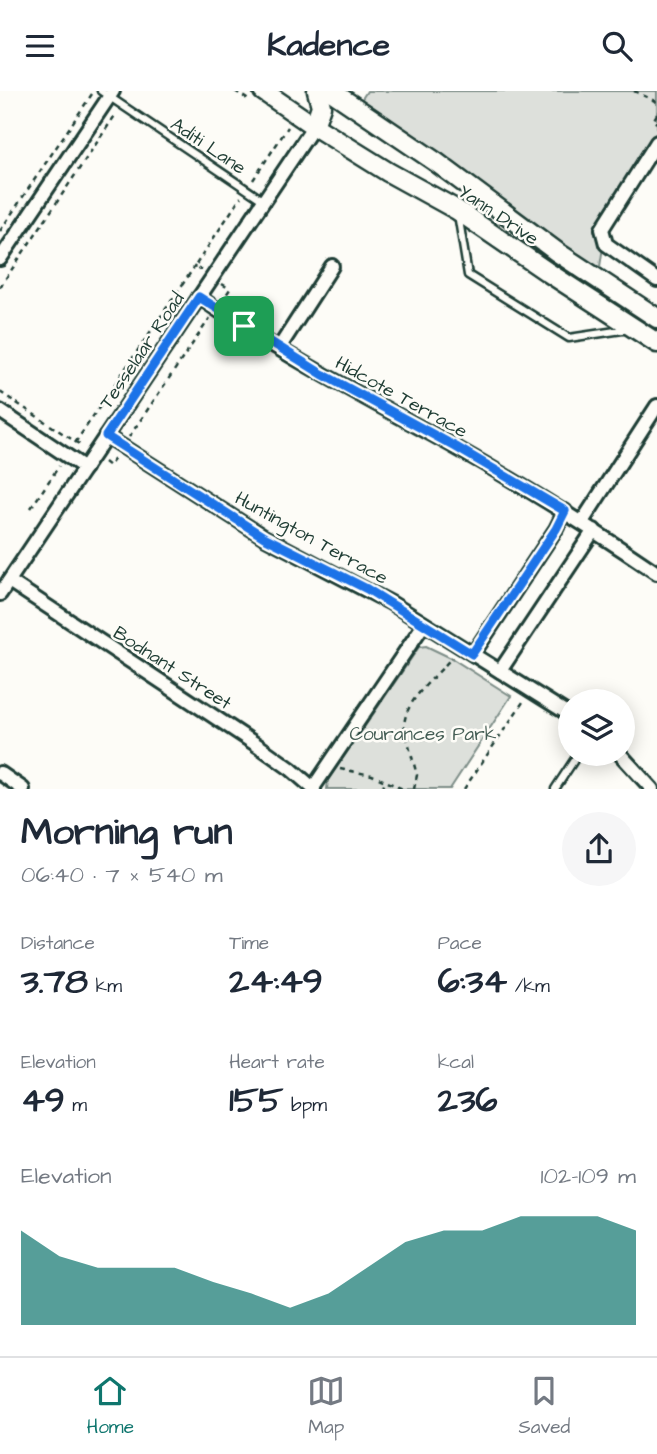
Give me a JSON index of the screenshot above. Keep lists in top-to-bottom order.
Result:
{
  "streets": {
    "street": [
      "Yann Drive",
      "Tesselaar Road",
      "Hidcote Terrace",
      "Huntington Terrace",
      "Bodnant Street"
    ],
    "lane": ["Aditi Lane"]
  },
  "crossings": [
    ["Aditi Lane", "Tesselaar Road"],
    ["Yann Drive", "Tesselaar Road"],
    ["Tesselaar Road", "Hidcote Terrace"],
    ["Tesselaar Road", "Huntington Terrace"],
    ["Tesselaar Road", "Bodnant Street"]
  ],
  "parks": ["Courances Park"],
  "page": {
    "header": "Kadence",
    "heading": ["Morning run", "06:40 · 7 × 540 m"],
    "stats": [
      ["Distance", "3.78 km"],
      ["Time", "24:49"],
      ["Pace", "6:34 /km"],
      ["Elevation", "49 m"],
      ["Heart rate", "155 bpm"],
      ["kcal", "236"]
    ],
    "chart": ["Elevation", "102–109 m"],
    "tabs": ["Home", "Map", "Saved"]
  }
}
